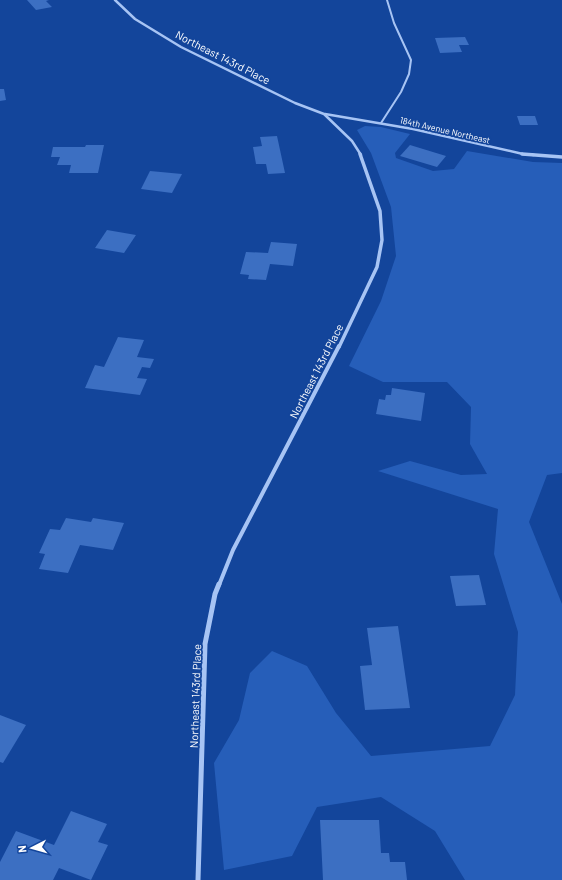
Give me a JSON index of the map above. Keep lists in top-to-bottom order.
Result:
{
  "streets": {
    "street": ["Northeast 143rd Place", "184th Avenue Northeast"]
  },
  "crossings": [
    ["Northeast 143rd Place", "184th Avenue Northeast"]
  ],
  "north": "left"
}
